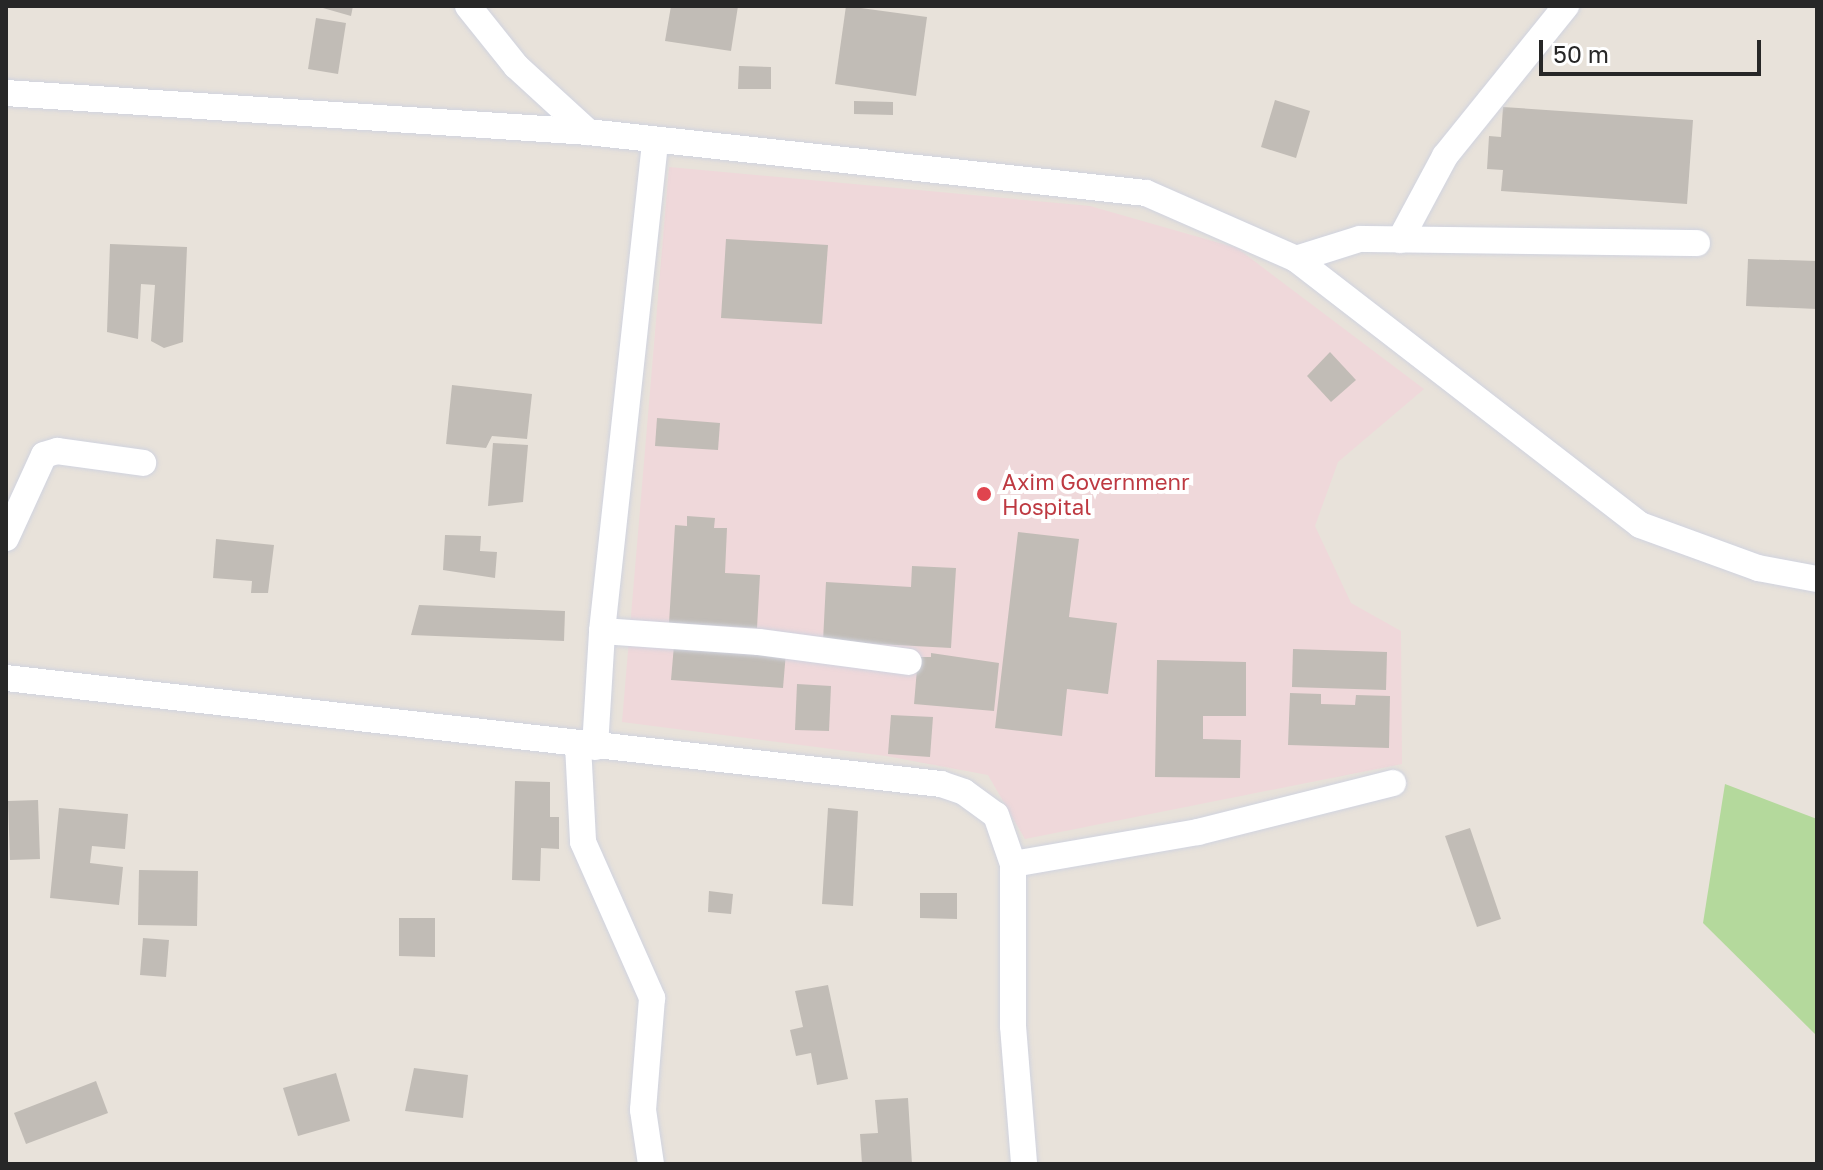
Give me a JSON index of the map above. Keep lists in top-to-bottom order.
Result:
{
  "places": ["Axim Governmenr Hospital"],
  "scale_bar": "50 m"
}
